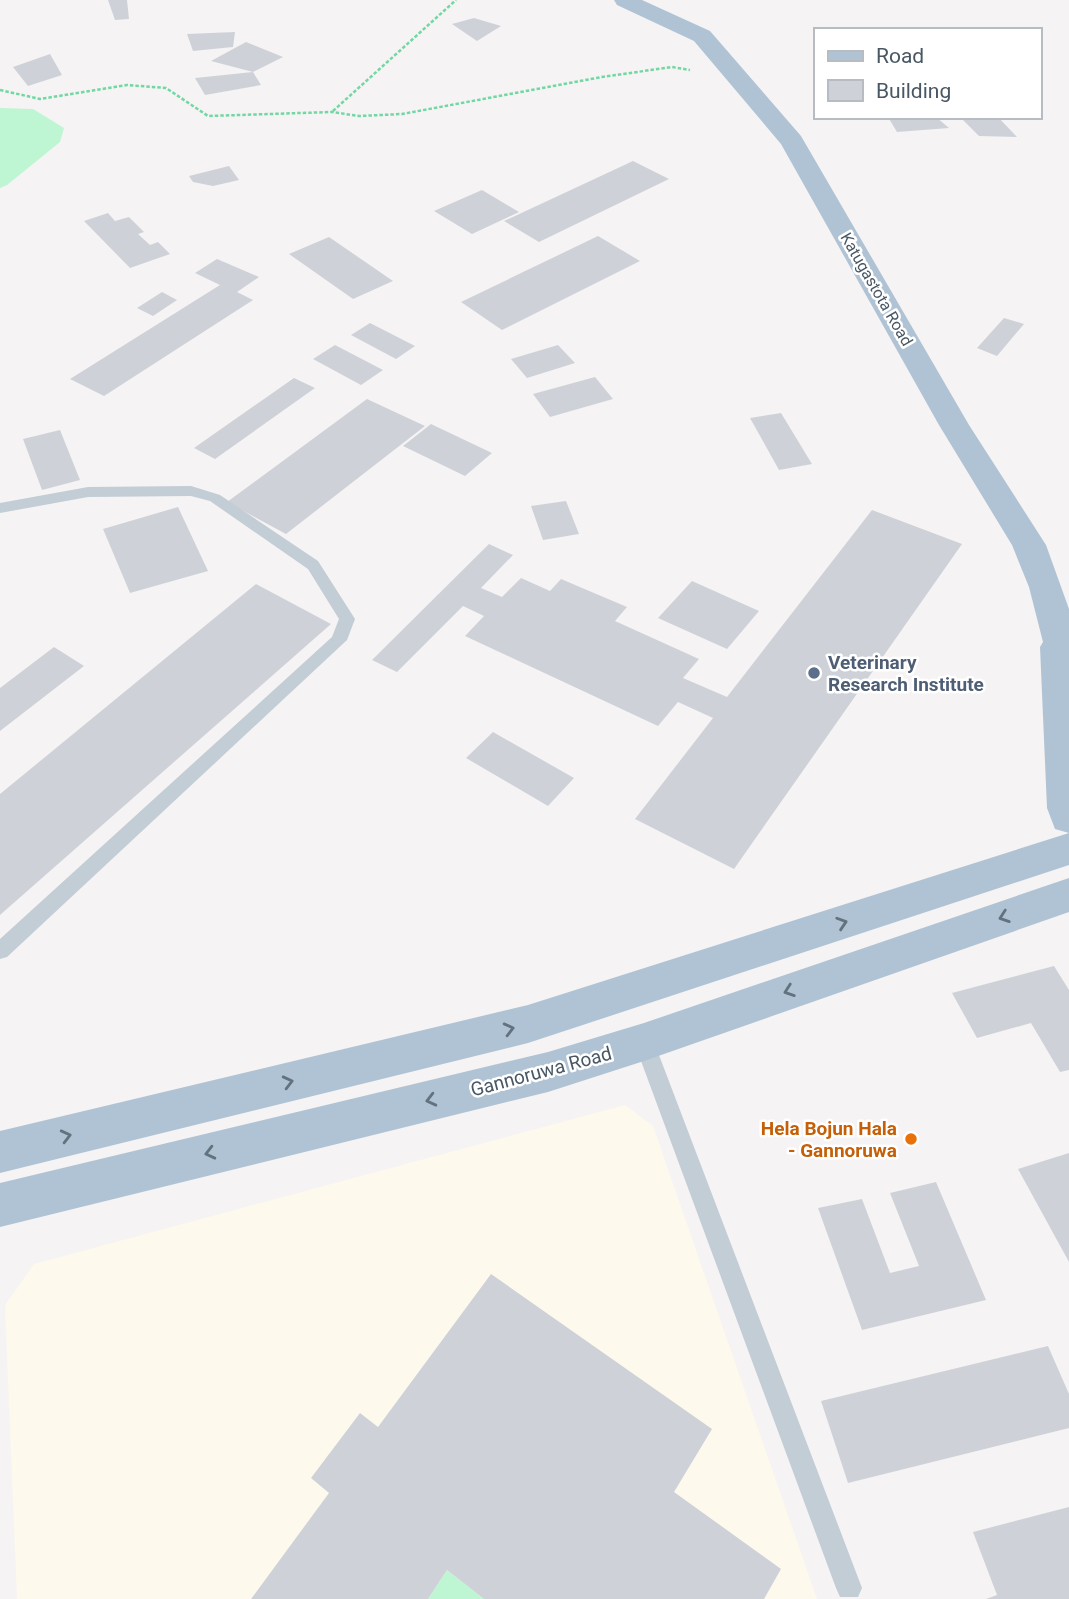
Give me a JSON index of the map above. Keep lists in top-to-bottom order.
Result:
{
  "streets": {
    "main road": ["Katugastota Road", "Gannoruwa Road"]
  },
  "places": ["Veterinary Research Institute", "Hela Bojun Hala - Gannoruwa"],
  "legend": ["Road", "Building"]
}
